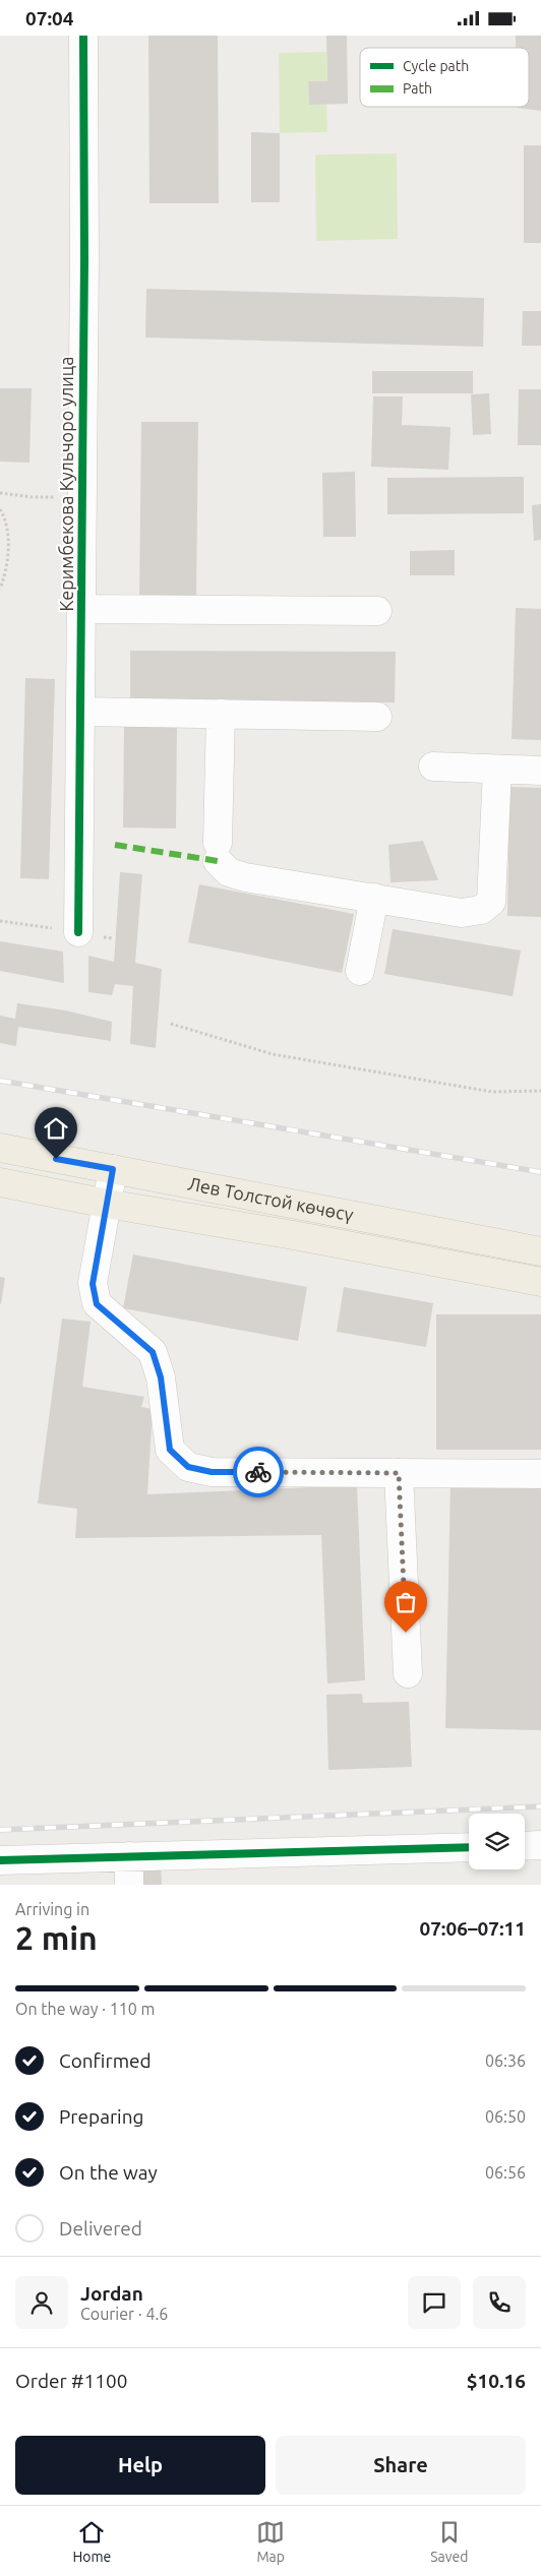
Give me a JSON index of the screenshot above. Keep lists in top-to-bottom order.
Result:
{
  "streets": {
    "main road": ["Лев Толстой көчөсү"],
    "street": ["Керимбекова Кульчоро улица"]
  },
  "legend": ["Cycle path", "Path"],
  "page": {
    "status": "07:04",
    "heading": ["2 min", "Arriving in", "07:06–07:11"],
    "panel": [
      "Jordan",
      "Courier · 4.6",
      "Order #1100",
      "$10.16"
    ],
    "bar": "On the way · 110 m",
    "list": [
      ["Confirmed", "06:36"],
      ["Preparing", "06:50"],
      ["On the way", "06:56"],
      "Delivered"
    ],
    "buttons": ["Help", "Share"],
    "tabs": ["Home", "Map", "Saved"]
  }
}
